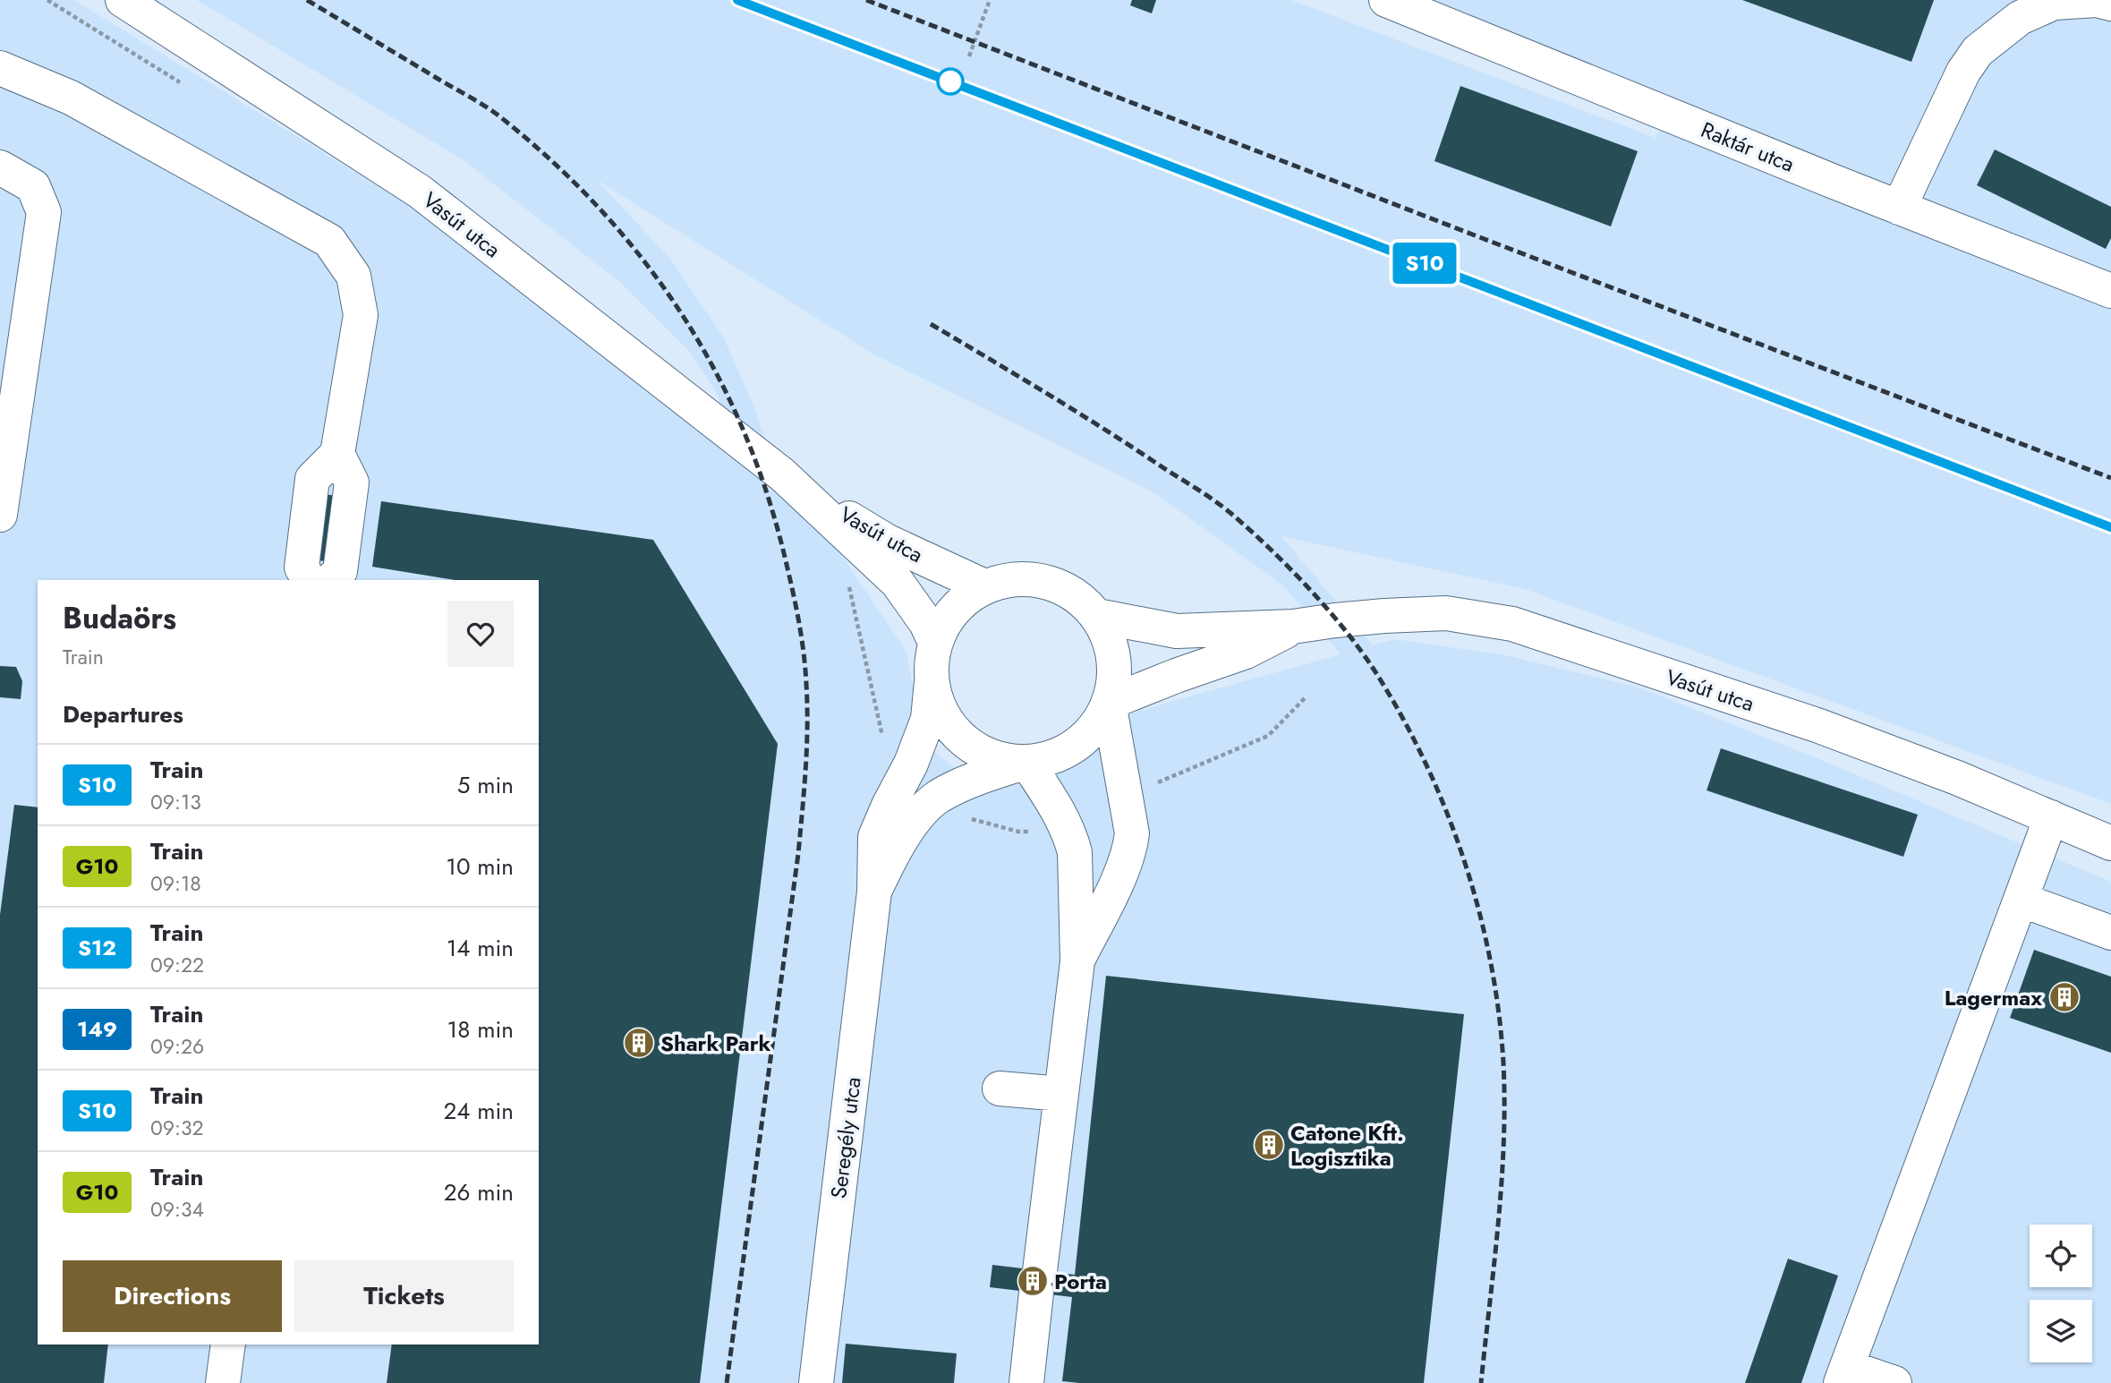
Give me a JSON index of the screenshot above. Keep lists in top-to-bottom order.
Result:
{
  "streets": {
    "street": ["Raktár utca", "Vasút utca", "Seregély utca"]
  },
  "crossings": [
    ["Vasút utca", "Seregély utca"]
  ],
  "places": {
    "building": [
      "Lagermax",
      "Shark Park",
      "Catone Kft. Logisztika",
      "Porta"
    ]
  },
  "page": {
    "on_map": "S10",
    "heading": [
      ["Budaörs", "Train"],
      "Departures"
    ],
    "list": [
      {
        "mark": "S10",
        "name": "Train",
        "note": "09:13",
        "value": "5 min"
      },
      {
        "mark": "G10",
        "name": "Train",
        "note": "09:18",
        "value": "10 min"
      },
      {
        "mark": "S12",
        "name": "Train",
        "note": "09:22",
        "value": "14 min"
      },
      {
        "mark": "149",
        "name": "Train",
        "note": "09:26",
        "value": "18 min"
      },
      {
        "mark": "S10",
        "name": "Train",
        "note": "09:32",
        "value": "24 min"
      },
      {
        "mark": "G10",
        "name": "Train",
        "note": "09:34",
        "value": "26 min"
      }
    ],
    "buttons": ["Directions", "Tickets"]
  }
}
